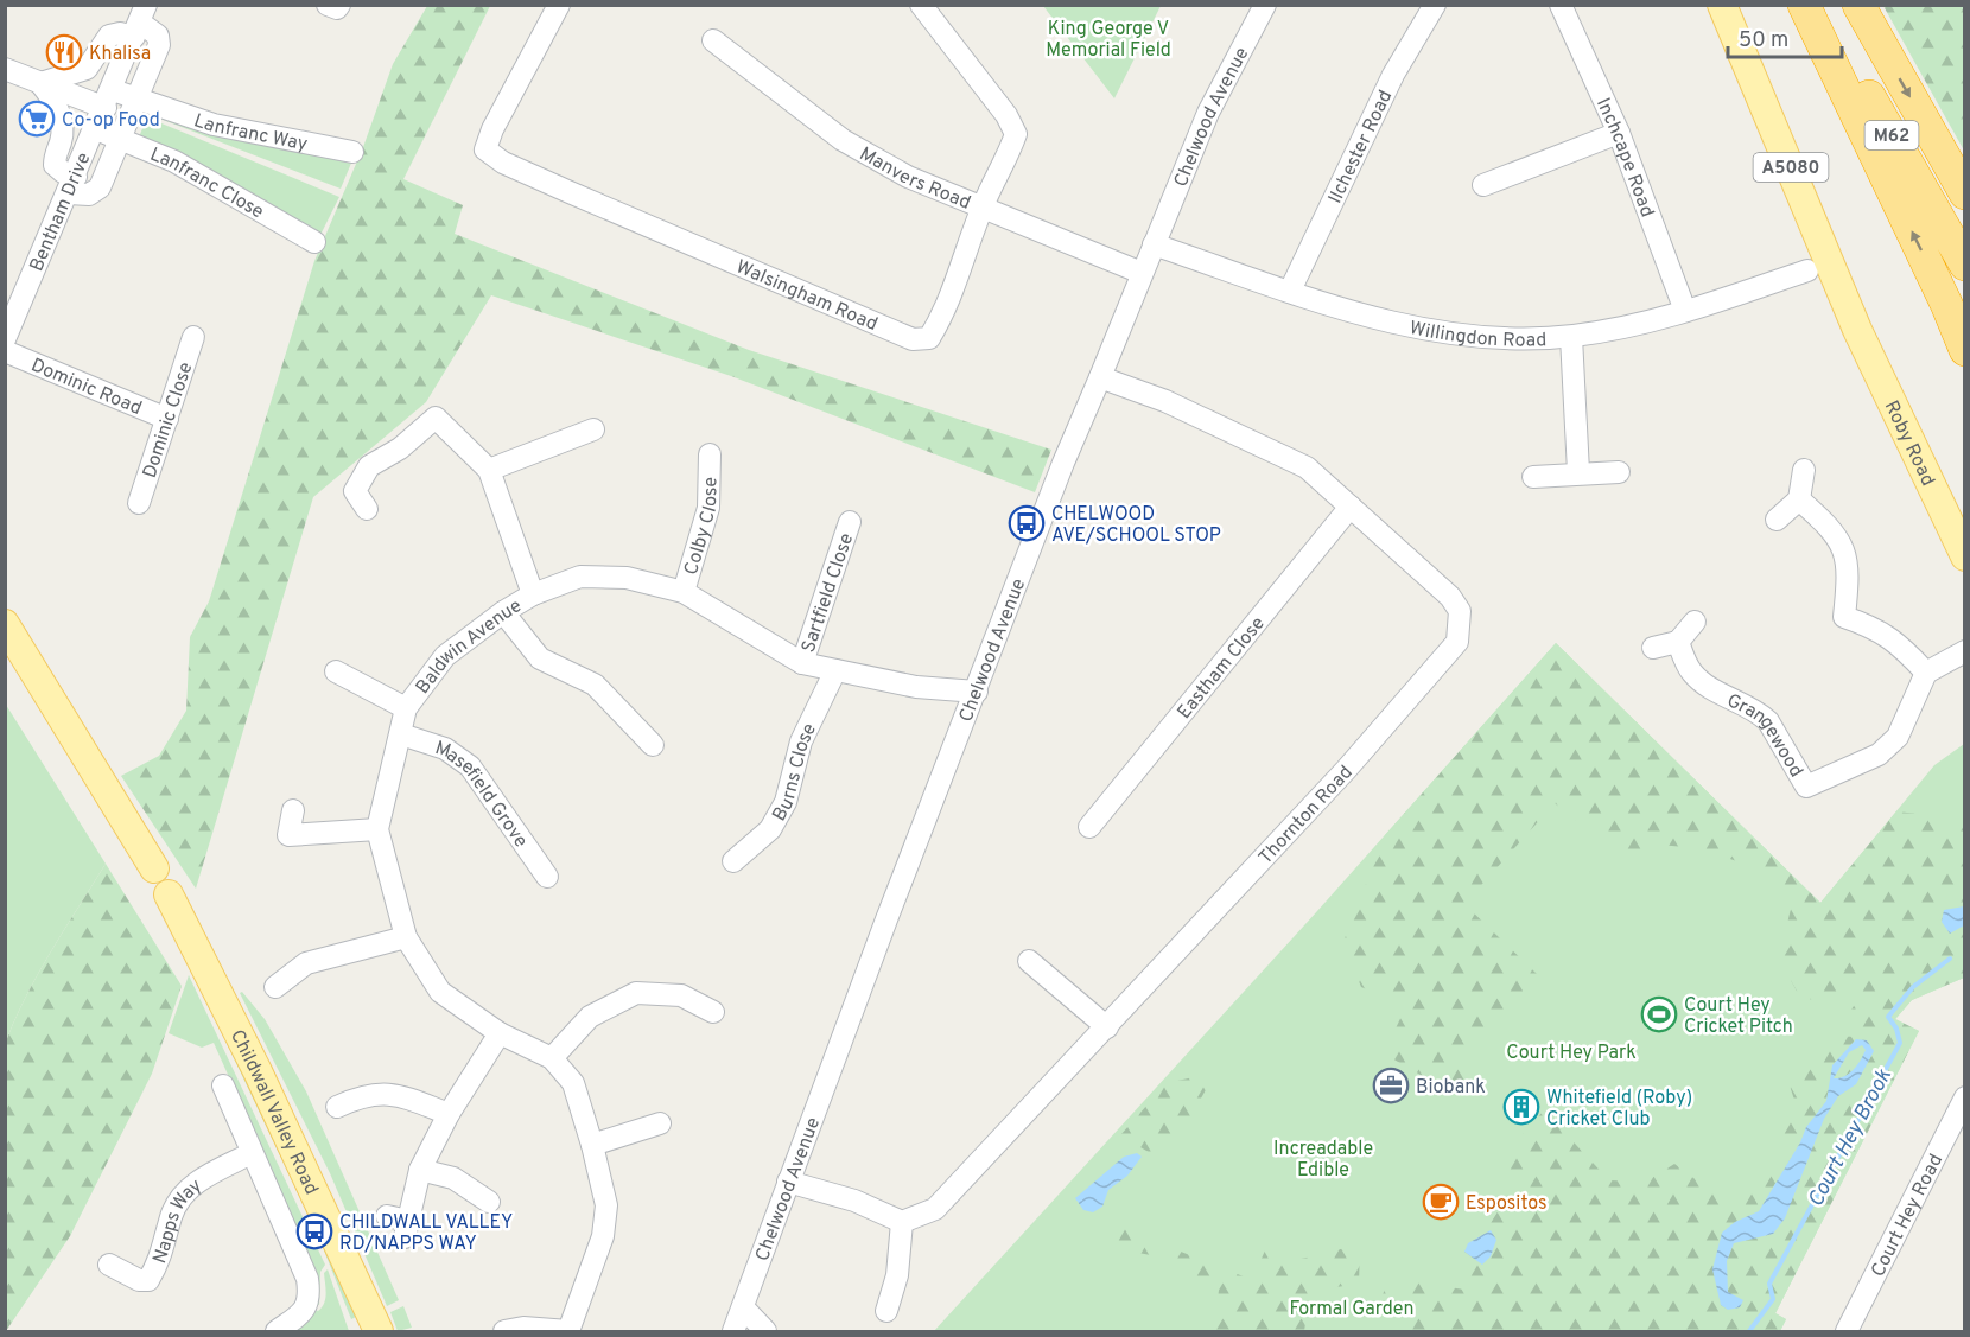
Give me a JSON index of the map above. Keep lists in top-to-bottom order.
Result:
{
  "streets": {
    "highway": ["M62"],
    "main road": ["A5080", "Roby Road", "Childwall Valley Road"],
    "street": [
      "Chelwood Avenue",
      "Lanfranc Way",
      "Ilchester Road",
      "Inchcape Road",
      "Manvers Road",
      "Lanfranc Close",
      "Bentham Drive",
      "Walsingham Road",
      "Willingdon Road",
      "Dominic Road",
      "Dominic Close",
      "Colby Close",
      "Sartfield Close",
      "Baldwin Avenue",
      "Eastham Close",
      "Grangewood",
      "Burns Close",
      "Masefield Grove",
      "Thornton Road",
      "Court Hey Road",
      "Napps Way"
    ]
  },
  "crossings": [
    ["Chelwood Avenue", "Manvers Road"],
    ["Chelwood Avenue", "Willingdon Road"],
    ["Chelwood Avenue", "Baldwin Avenue"],
    ["Chelwood Avenue", "Thornton Road"],
    ["Lanfranc Way", "Bentham Drive"],
    ["Ilchester Road", "Willingdon Road"],
    ["Inchcape Road", "Willingdon Road"],
    ["Manvers Road", "Walsingham Road"],
    ["Lanfranc Close", "Bentham Drive"],
    ["Dominic Road", "Dominic Close"],
    ["Colby Close", "Baldwin Avenue"],
    ["Sartfield Close", "Baldwin Avenue"],
    ["Baldwin Avenue", "Burns Close"],
    ["Baldwin Avenue", "Masefield Grove"],
    ["Eastham Close", "Thornton Road"]
  ],
  "water": ["Court Hey Brook"],
  "parks": [
    "King George V Memorial Field",
    "Court Hey Park",
    "Increadable Edible",
    "Formal Garden"
  ],
  "places": {
    "restaurant": ["Khalisa"],
    "supermarket": ["Co-op Food"],
    "bus stop": ["CHELWOOD AVE/SCHOOL STOP", "CHILDWALL VALLEY RD/NAPPS WAY"],
    "sports": ["Court Hey Cricket Pitch"],
    "office": ["Biobank"],
    "building": ["Whitefield (Roby) Cricket Club"],
    "cafe": ["Espositos"]
  },
  "scale_bar": "50 m"
}
